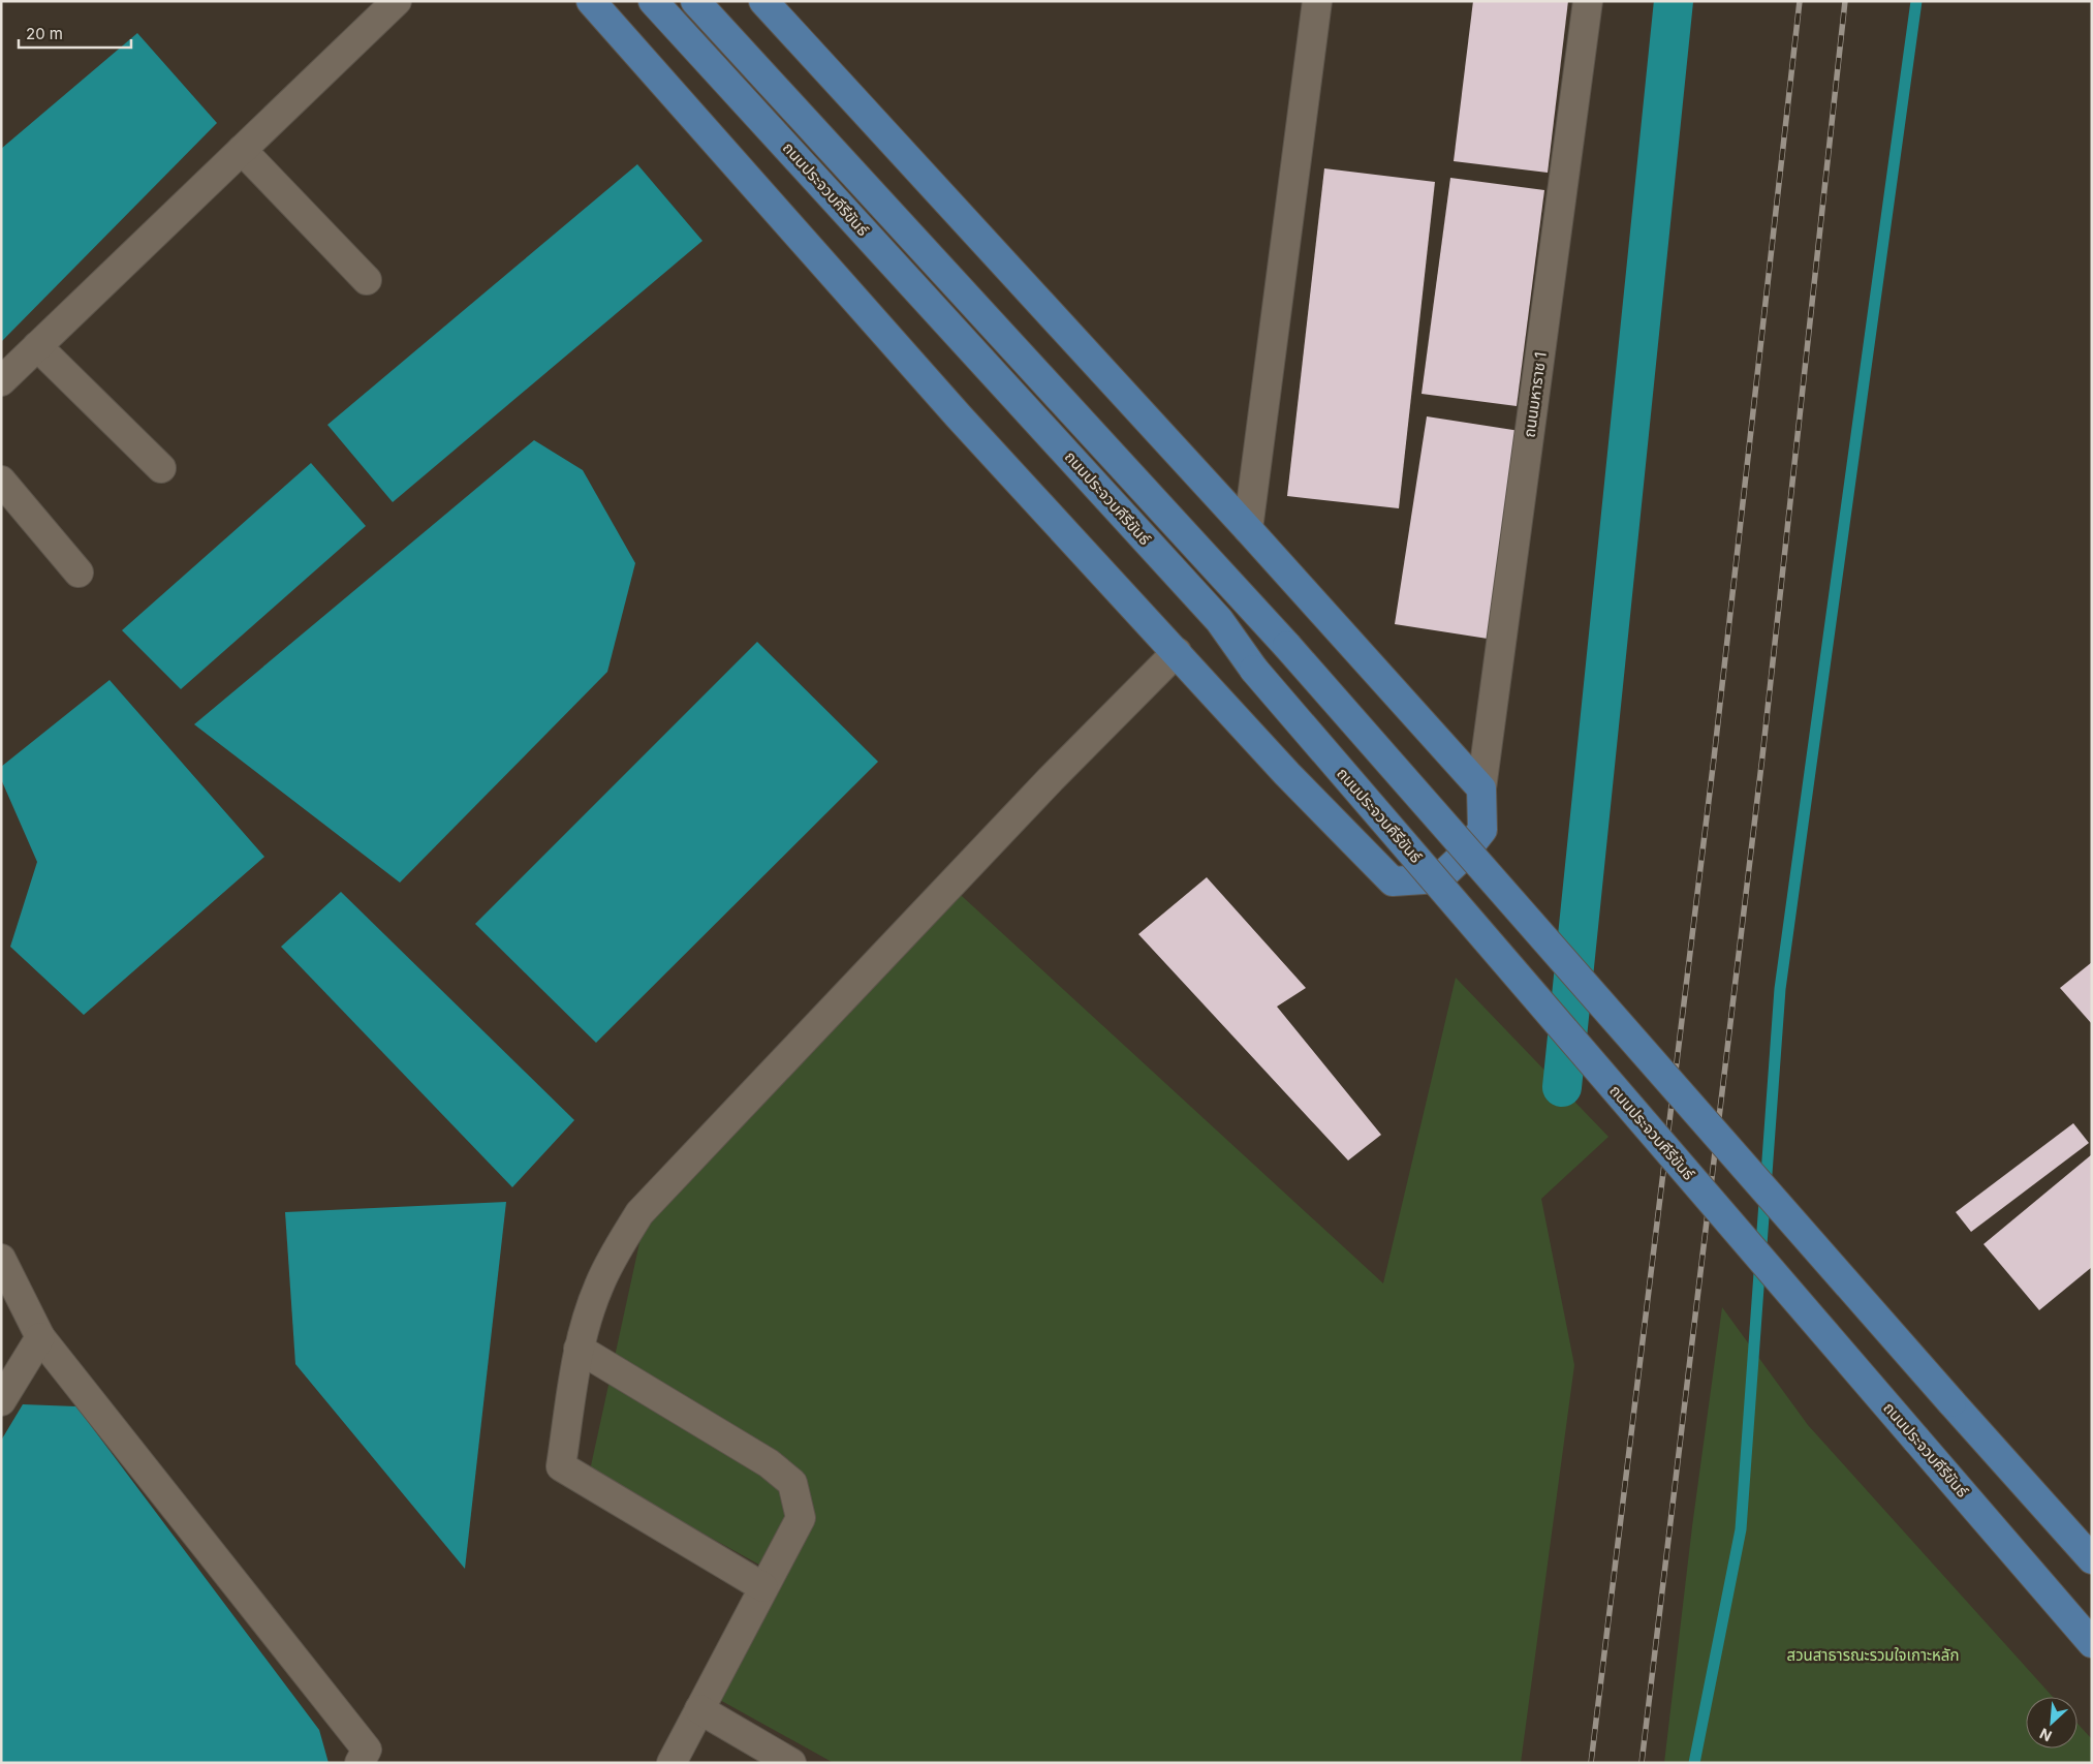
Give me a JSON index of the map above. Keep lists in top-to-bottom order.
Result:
{
  "streets": {
    "main road": ["ถนนประจวบคีรีขันธ์"],
    "street": ["ถนนมหาราช 1"]
  },
  "parks": ["สวนสาธารณะรวมใจเกาะหลัก"],
  "scale_bar": "20 m",
  "north": "bottom left"
}
